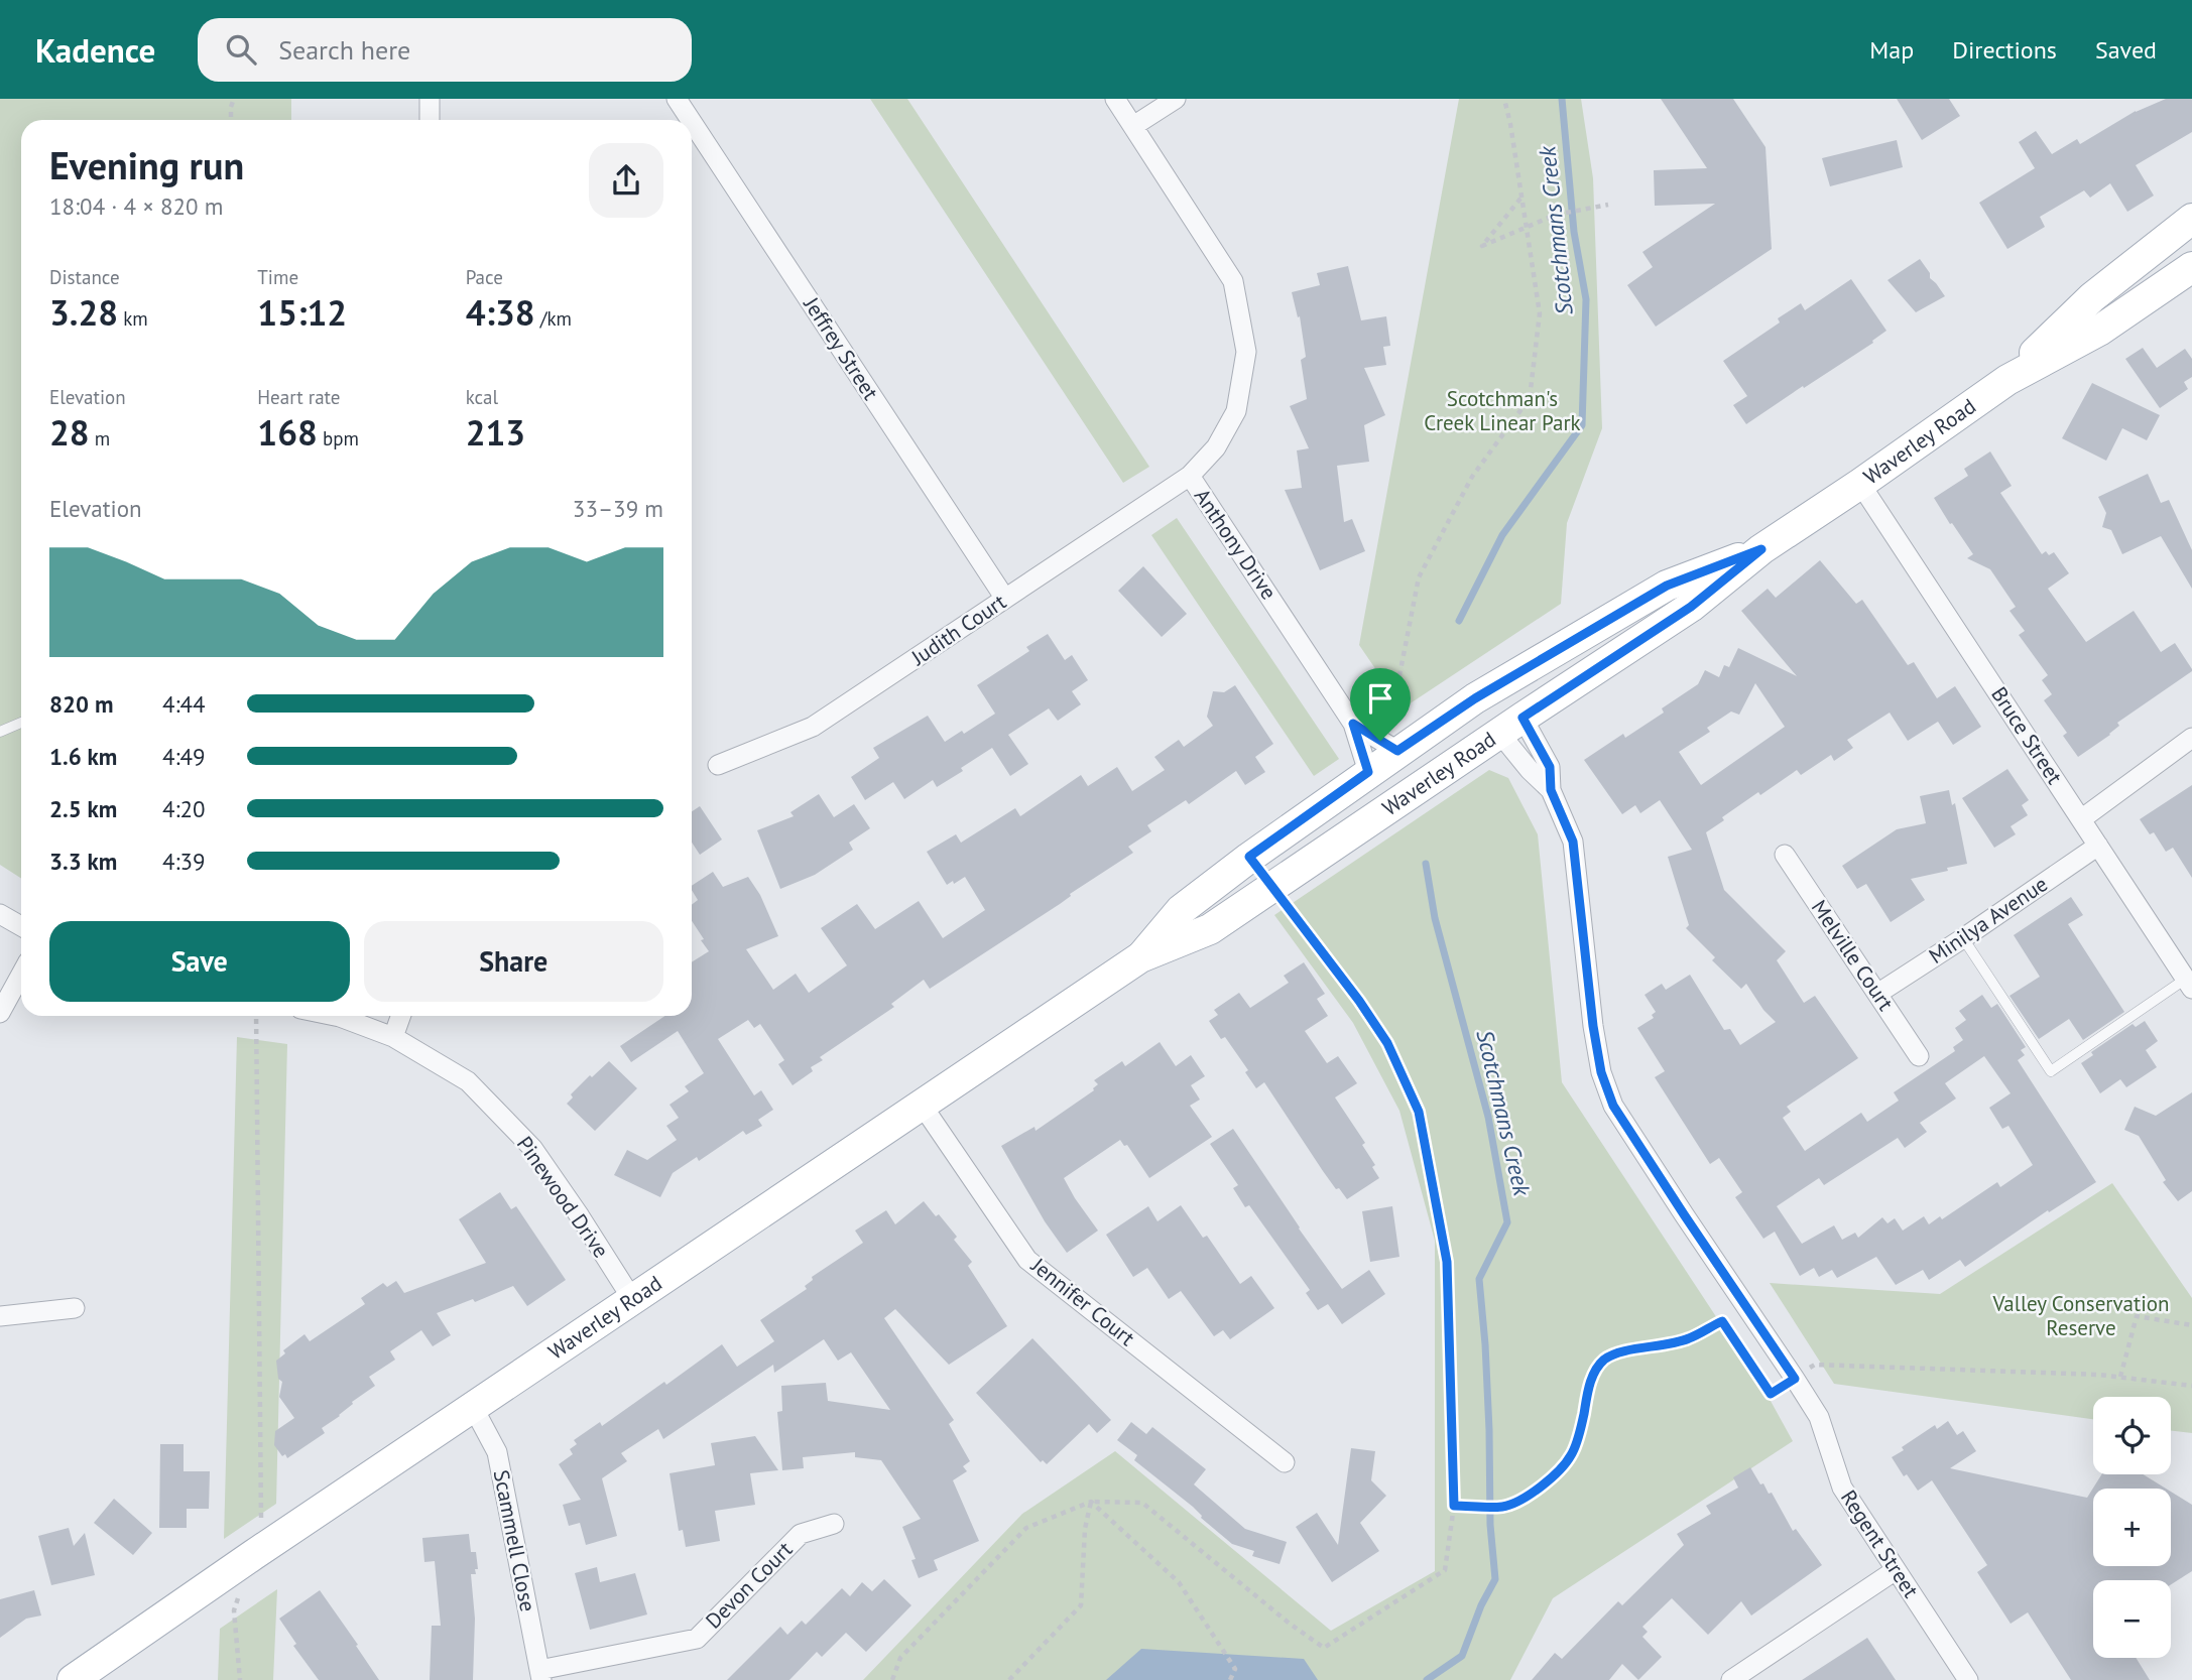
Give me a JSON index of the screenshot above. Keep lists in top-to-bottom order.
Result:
{
  "streets": {
    "main road": ["Waverley Road"],
    "street": [
      "Jeffrey Street",
      "Anthony Drive",
      "Judith Court",
      "Bruce Street",
      "Minilya Avenue",
      "Melville Court",
      "Pinewood Drive",
      "Jennifer Court",
      "Scammell Close",
      "Regent Street",
      "Devon Court"
    ]
  },
  "crossings": [
    ["Jeffrey Street", "Judith Court"],
    ["Waverley Road", "Anthony Drive"],
    ["Waverley Road", "Bruce Street"],
    ["Waverley Road", "Pinewood Drive"],
    ["Waverley Road", "Jennifer Court"],
    ["Waverley Road", "Scammell Close"],
    ["Waverley Road", "Regent Street"],
    ["Anthony Drive", "Judith Court"],
    ["Bruce Street", "Minilya Avenue"],
    ["Minilya Avenue", "Melville Court"],
    ["Scammell Close", "Devon Court"]
  ],
  "water": ["Scotchmans Creek"],
  "parks": ["Scotchman's Creek Linear Park", "Valley Conservation Reserve"],
  "page": {
    "header": "Kadence",
    "search": "Search here",
    "nav": ["Map", "Directions", "Saved"],
    "heading": ["Evening run", "18:04 · 4 × 820 m"],
    "stats": [
      ["Distance", "3.28 km"],
      ["Time", "15:12"],
      ["Pace", "4:38 /km"],
      ["Elevation", "28 m"],
      ["Heart rate", "168 bpm"],
      ["kcal", "213"]
    ],
    "chart": ["Elevation", "33–39 m"],
    "list": [
      {
        "name": "820 m",
        "note": "4:44"
      },
      {
        "name": "1.6 km",
        "note": "4:49"
      },
      {
        "name": "2.5 km",
        "note": "4:20"
      },
      {
        "name": "3.3 km",
        "note": "4:39"
      }
    ],
    "buttons": ["Save", "Share"],
    "map_buttons": ["+", "−"]
  }
}
